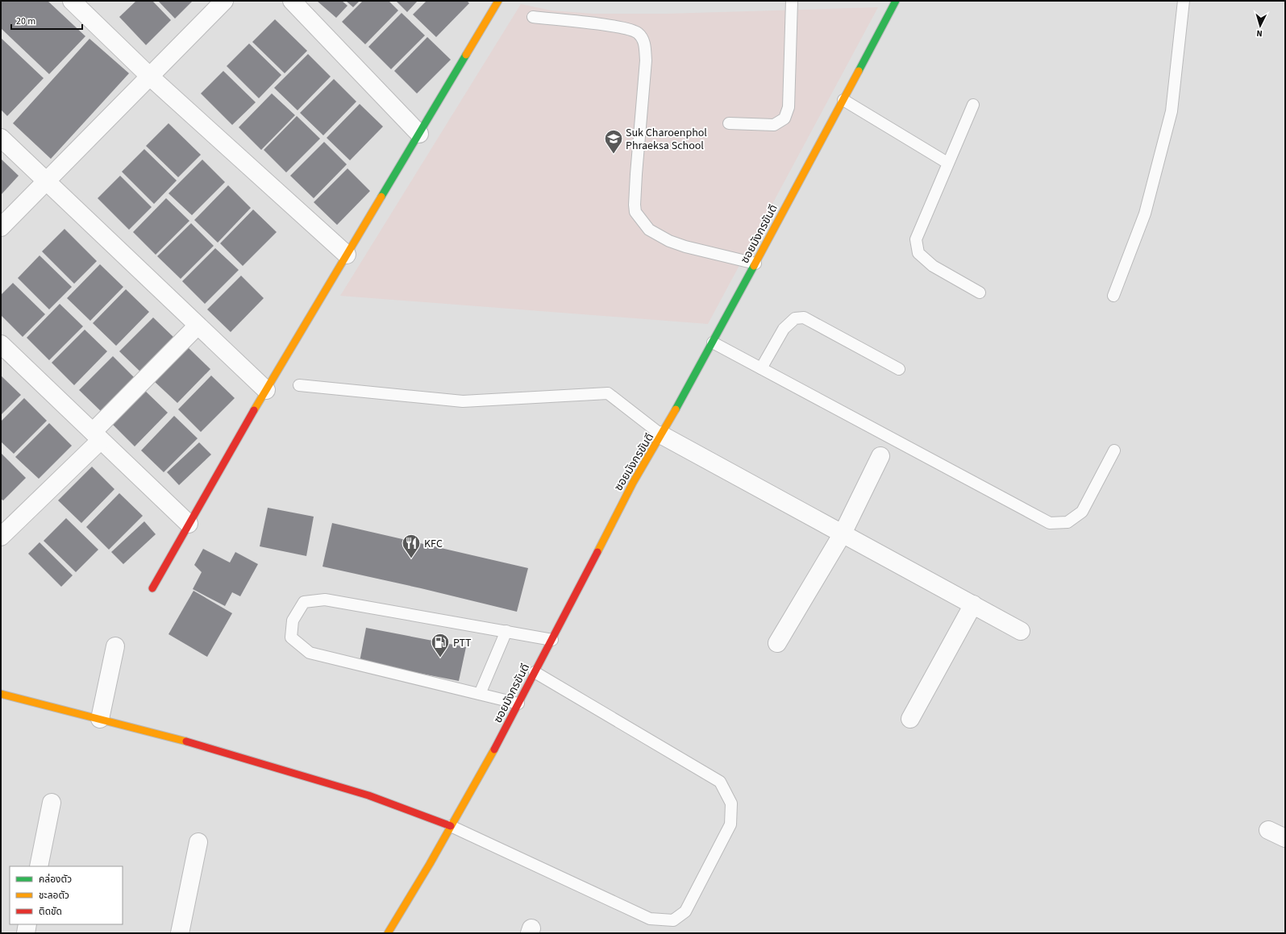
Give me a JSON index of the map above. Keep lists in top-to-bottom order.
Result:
{
  "streets": {
    "street": ["ซอยมังกรขันดี"]
  },
  "places": {
    "school or university": ["Suk Charoenphol Phraeksa School"],
    "restaurant": ["KFC"],
    "fuel station": ["PTT"]
  },
  "legend": ["คล่องตัว", "ชะลอตัว", "ติดขัด"],
  "scale_bar": "20 m",
  "north": "bottom"
}
